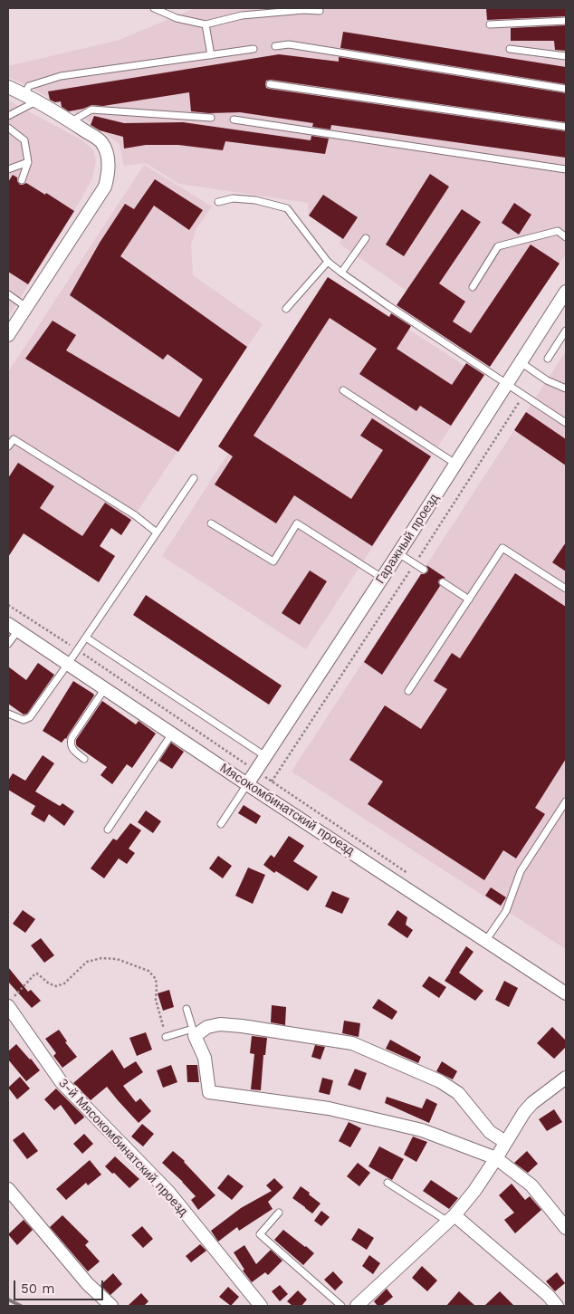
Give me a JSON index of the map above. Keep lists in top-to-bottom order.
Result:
{
  "streets": {
    "street": ["Гаражный проезд", "Мясокомбинатский проезд", "3-й Мясокомбинатский проезд"]
  },
  "crossings": [
    ["Гаражный проезд", "Мясокомбинатский проезд"]
  ],
  "scale_bar": "50 m"
}
